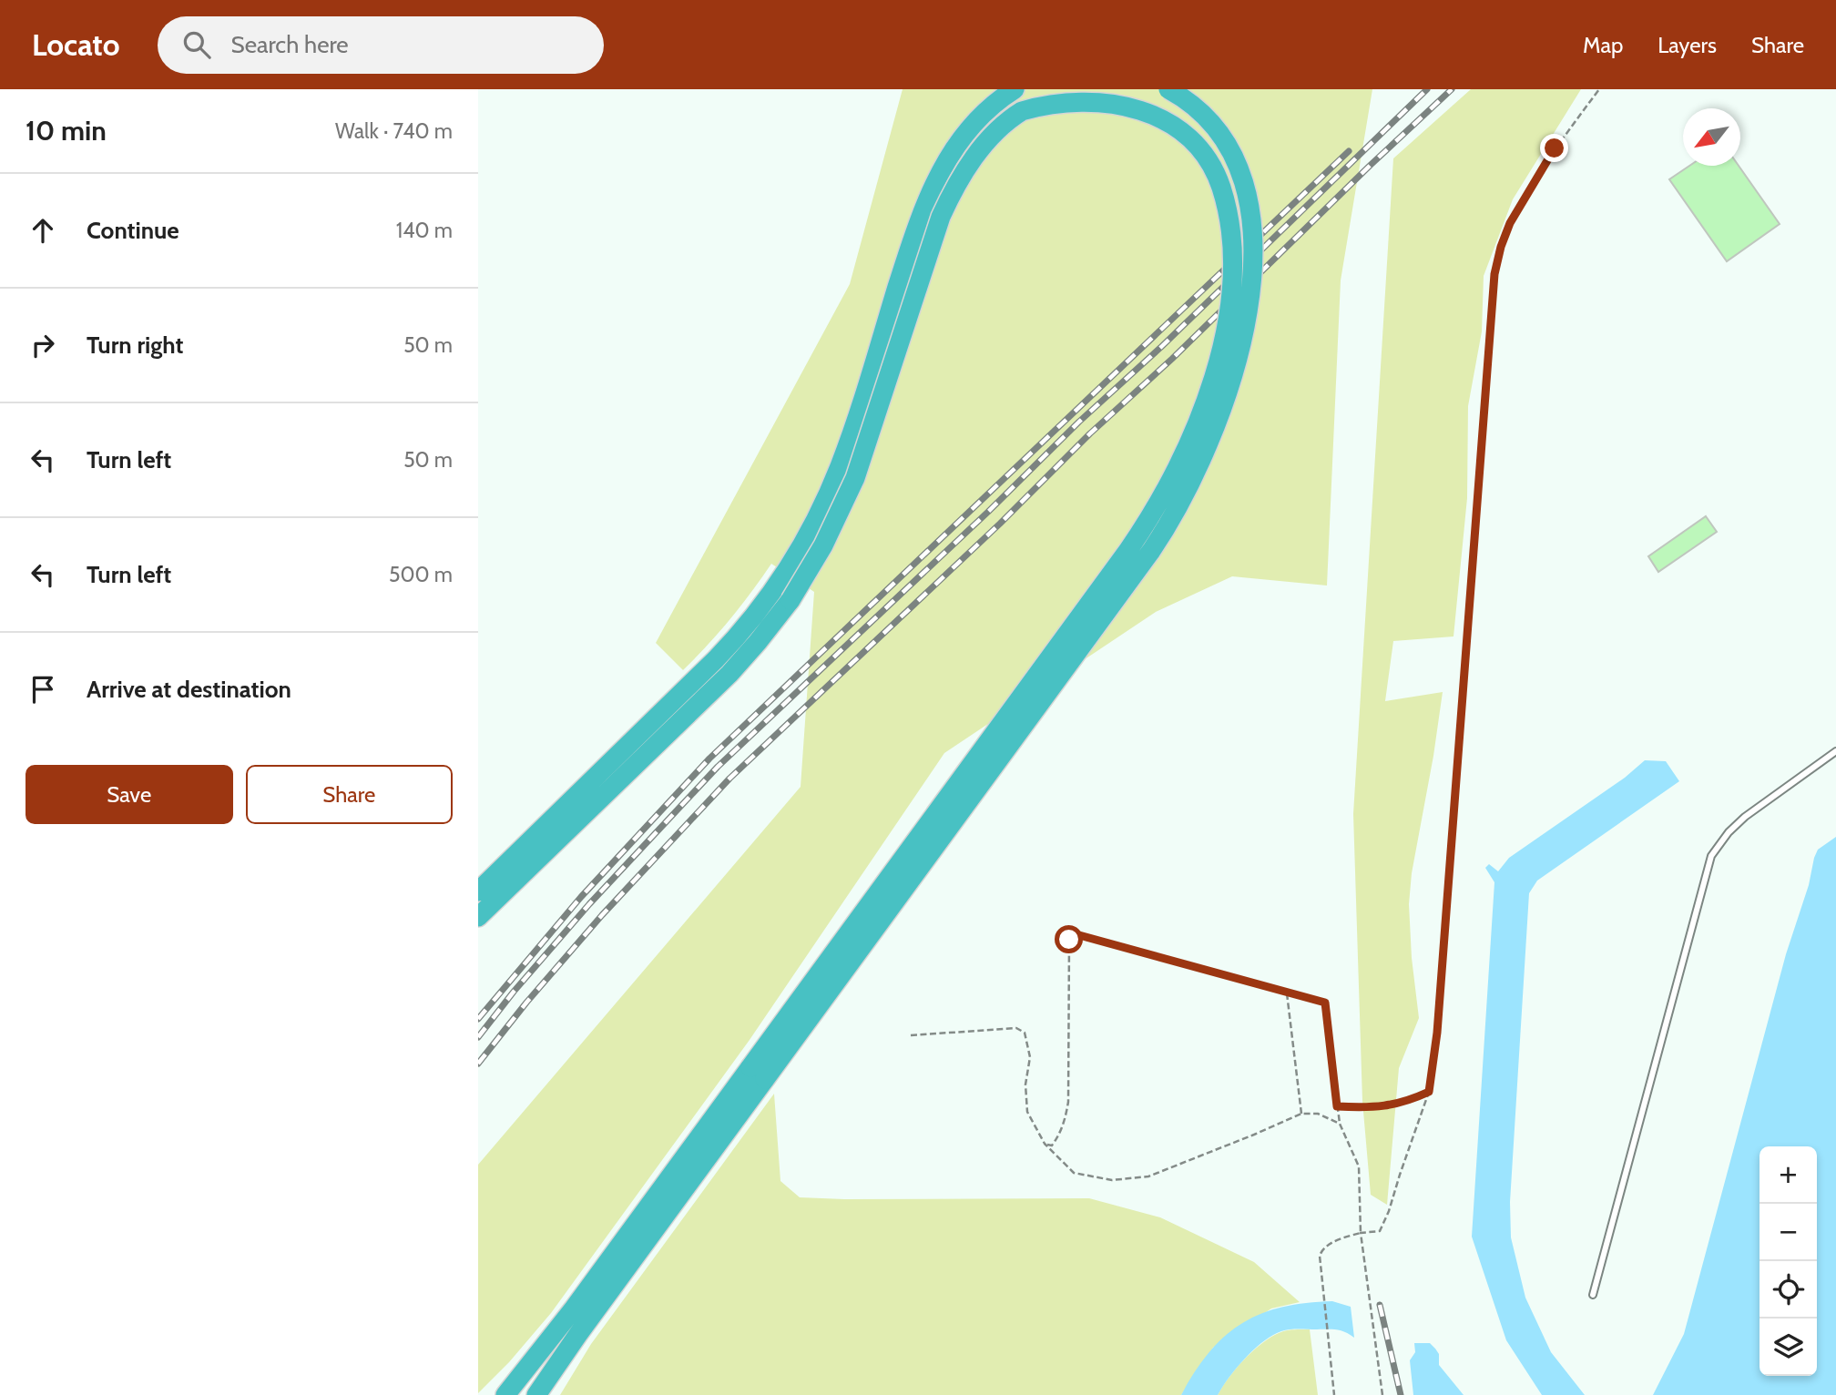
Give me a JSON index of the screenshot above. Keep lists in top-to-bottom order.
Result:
{
  "north": "bottom left",
  "page": {
    "header": "Locato",
    "search": "Search here",
    "nav": ["Map", "Layers", "Share"],
    "heading": ["10 min", "Walk · 740 m"],
    "list": [
      ["Continue", "140 m"],
      ["Turn right", "50 m"],
      ["Turn left", "50 m"],
      ["Turn left", "500 m"],
      "Arrive at destination"
    ],
    "buttons": ["Save", "Share"],
    "map_buttons": ["+", "−"]
  }
}
